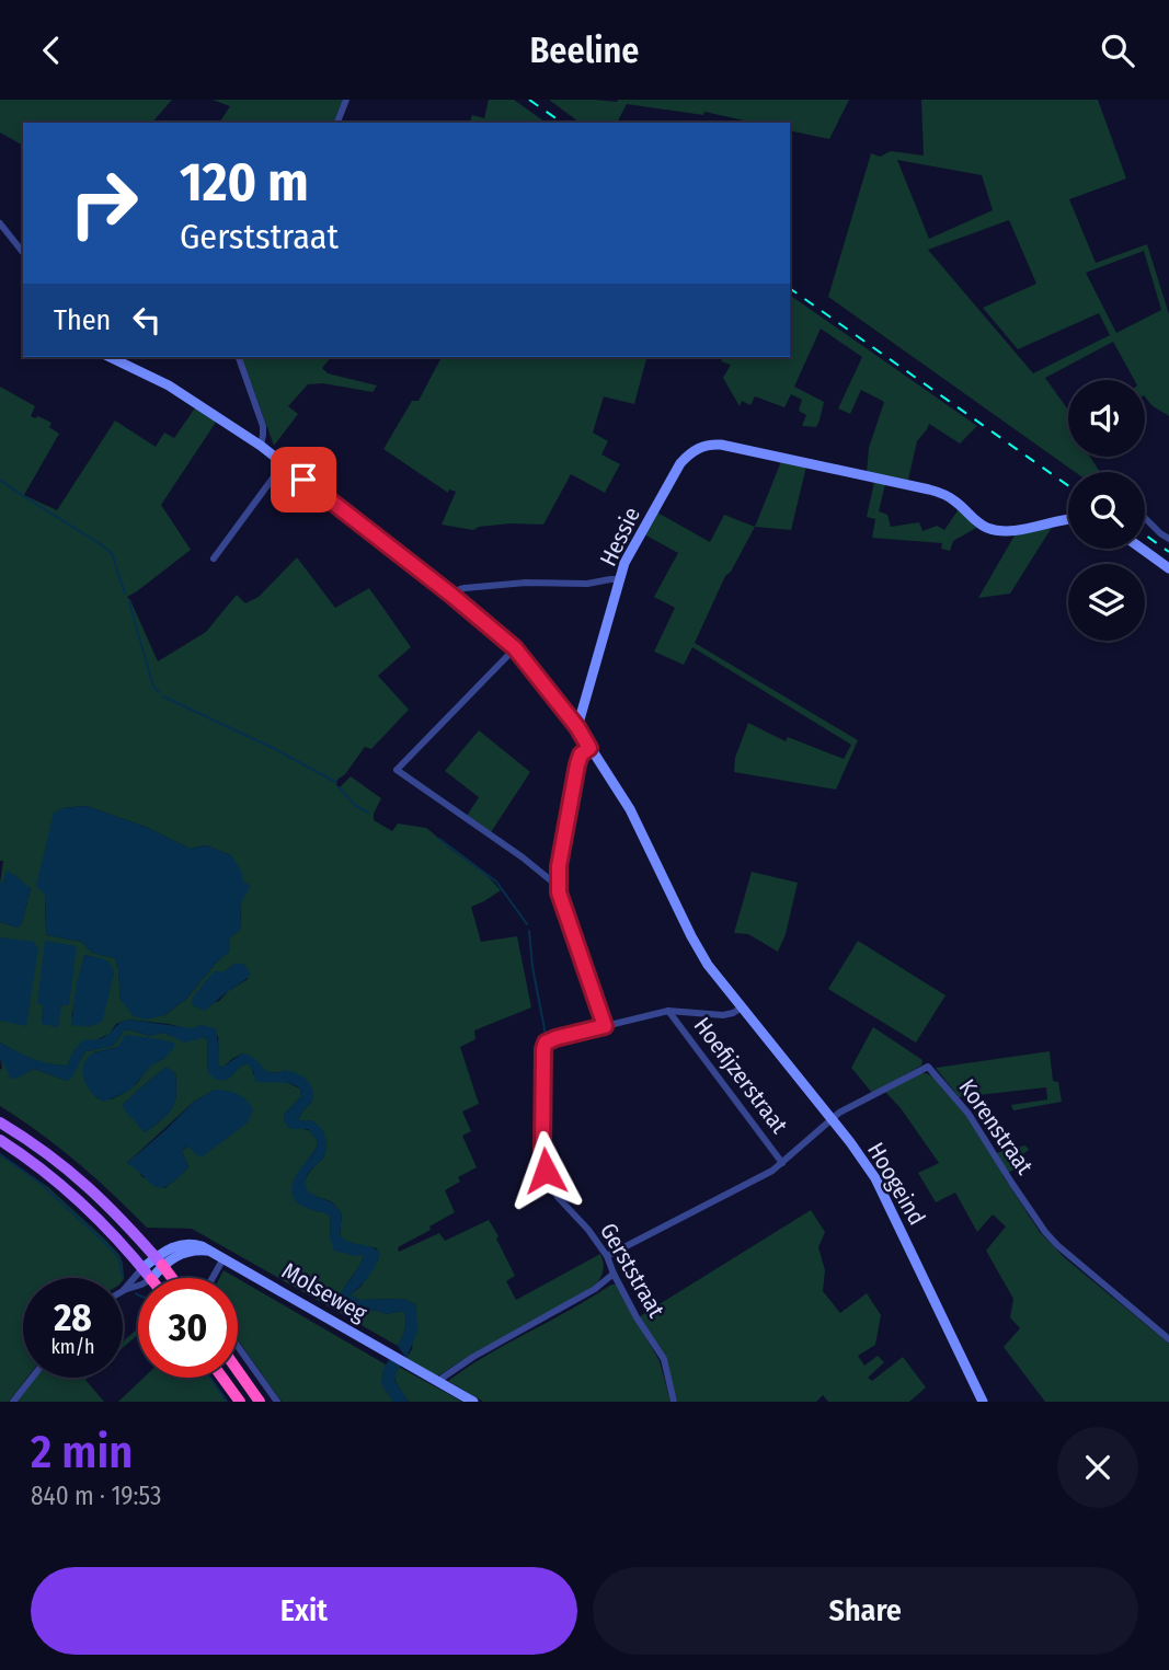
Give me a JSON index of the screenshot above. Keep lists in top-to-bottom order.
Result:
{
  "streets": {
    "street": [
      "Hessie",
      "Hoefijzerstraat",
      "Korenstraat",
      "Hoogeind",
      "Gerststraat",
      "Molseweg"
    ]
  },
  "crossings": [
    ["Hoefijzerstraat", "Korenstraat"],
    ["Korenstraat", "Hoogeind"],
    ["Korenstraat", "Gerststraat"]
  ],
  "page": {
    "header": "Beeline",
    "turn": ["120 m", "Gerststraat"],
    "then": "Then",
    "speed": "28 km/h",
    "limit": "30",
    "heading": ["2 min", "840 m · 19:53"],
    "buttons": ["Exit", "Share"]
  }
}
